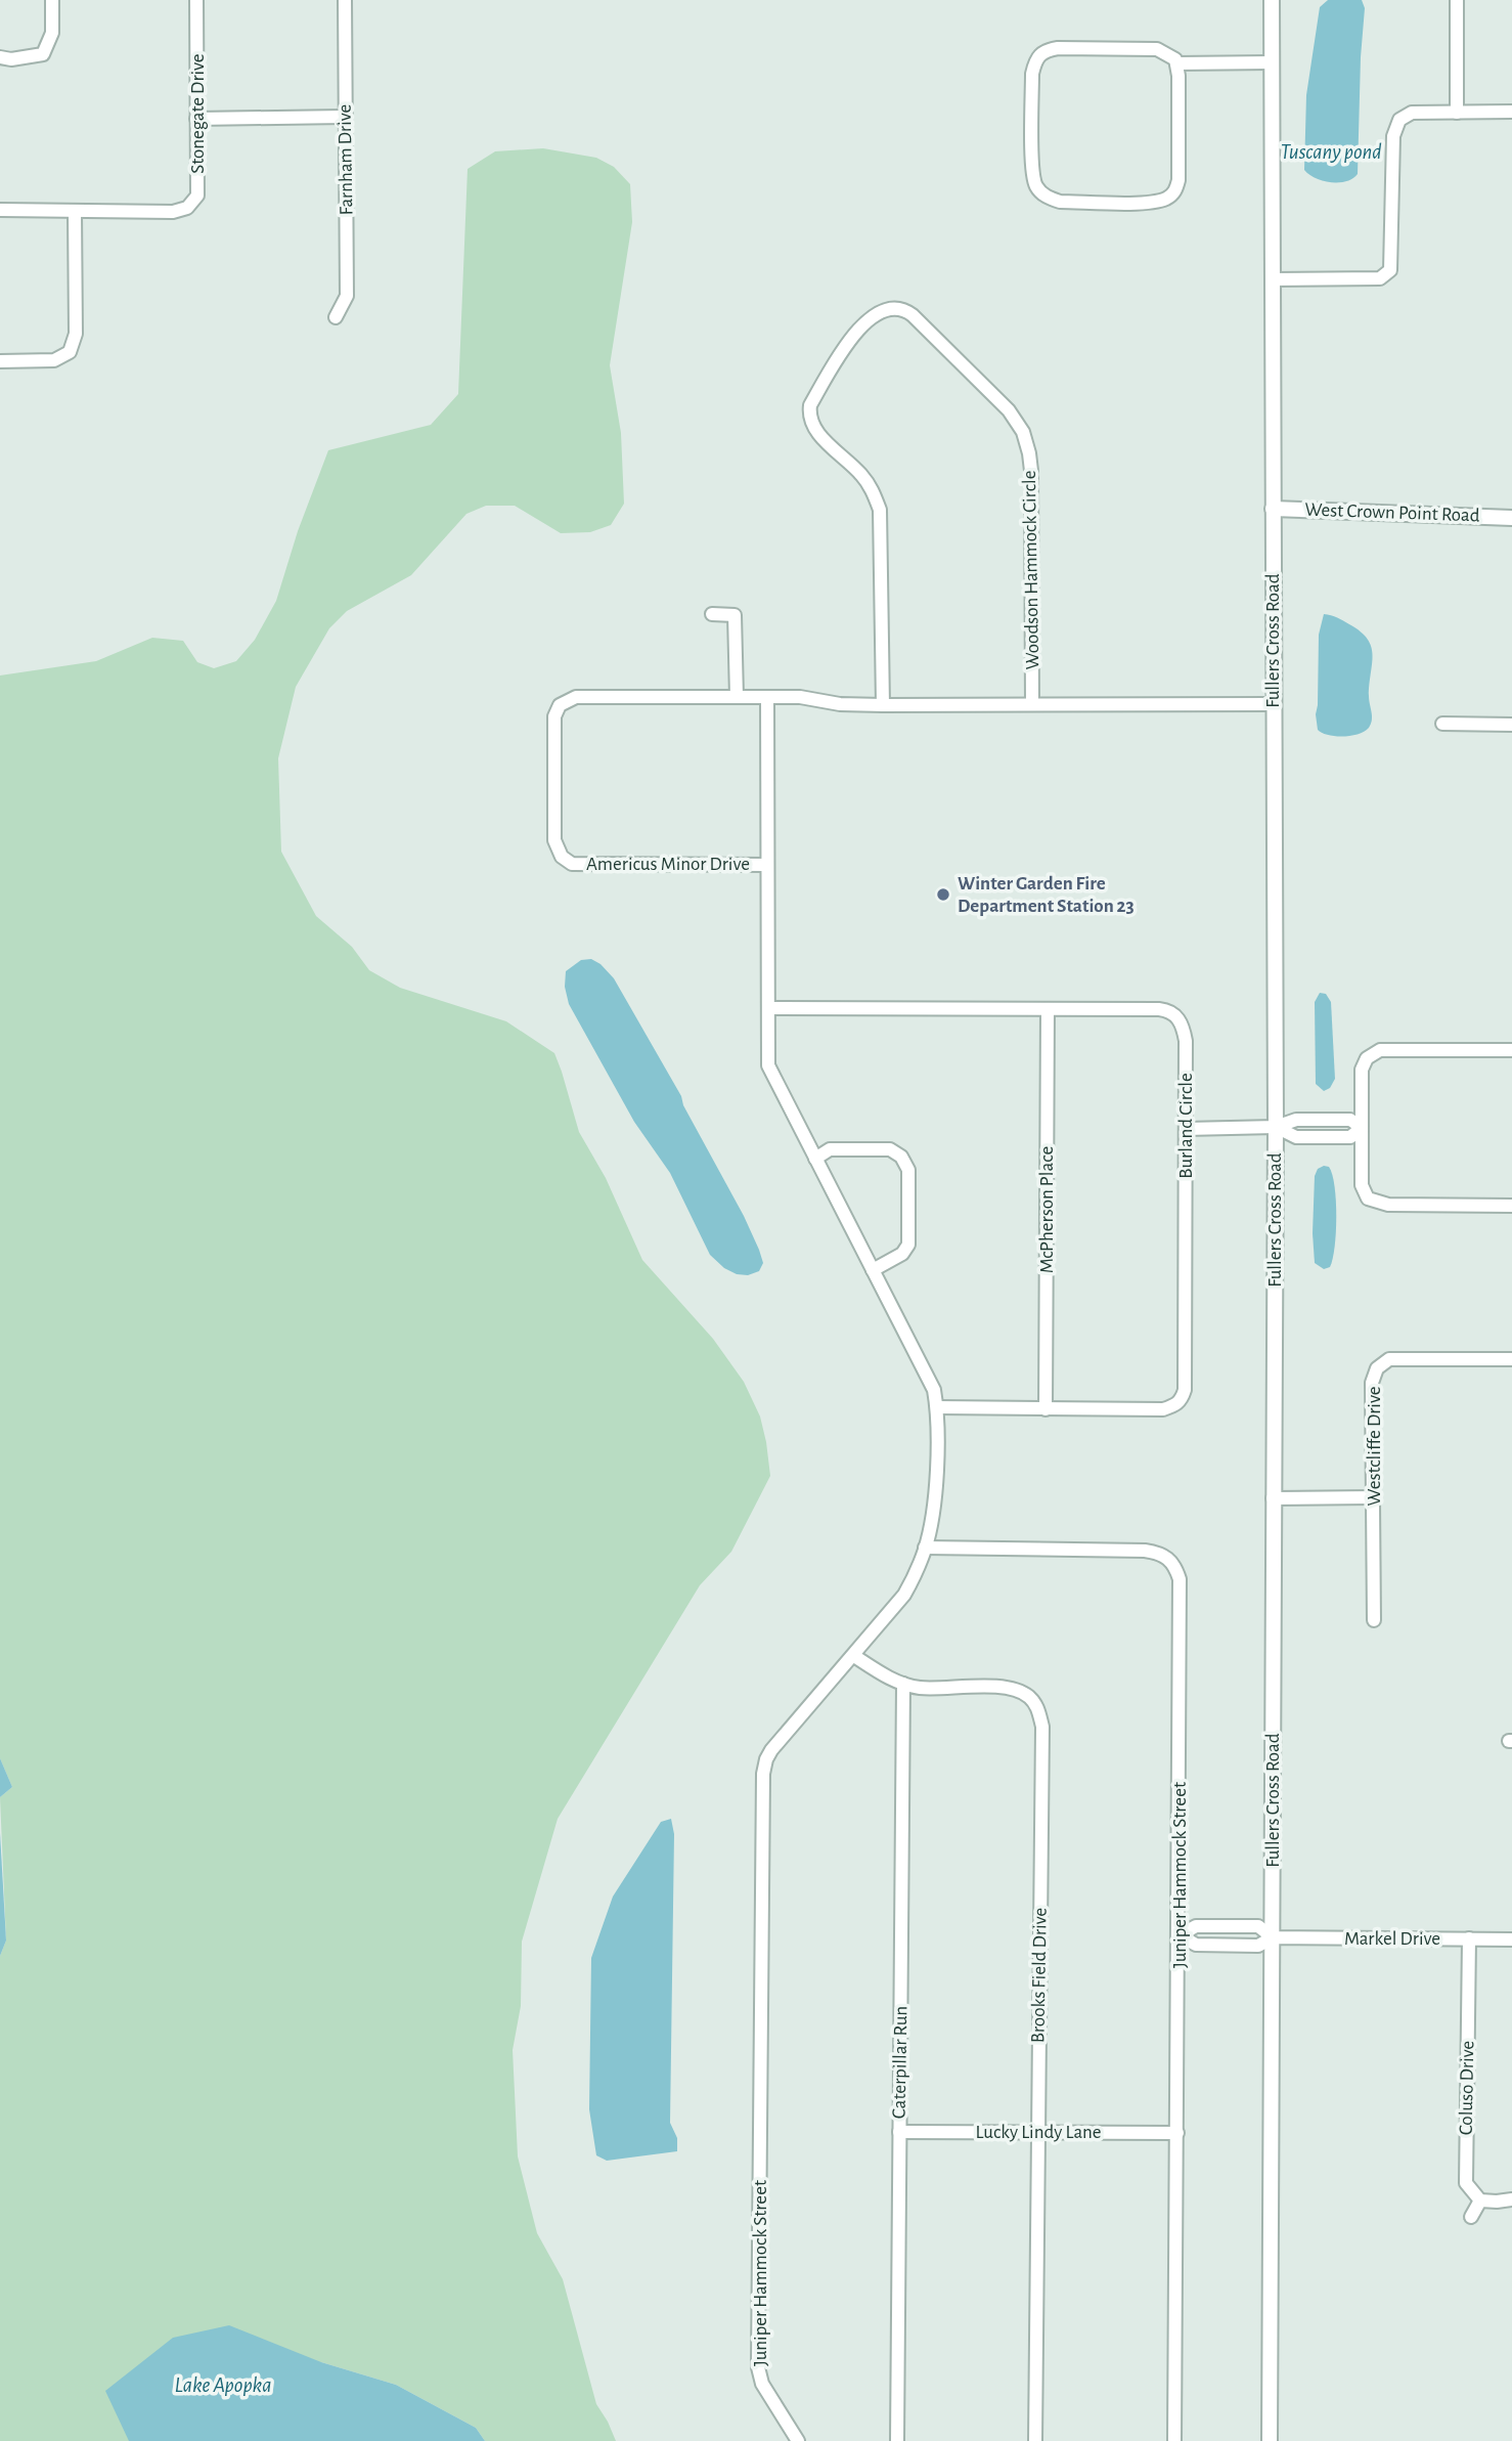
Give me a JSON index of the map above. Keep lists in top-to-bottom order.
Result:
{
  "streets": {
    "street": [
      "Stonegate Drive",
      "Farnham Drive",
      "West Crown Point Road",
      "Woodson Hammock Circle",
      "Fullers Cross Road",
      "Americus Minor Drive",
      "Burland Circle",
      "McPherson Place",
      "Westcliffe Drive",
      "Juniper Hammock Street",
      "Markel Drive",
      "Brooks Field Drive",
      "Caterpillar Run",
      "Coluso Drive",
      "Lucky Lindy Lane"
    ]
  },
  "crossings": [
    ["West Crown Point Road", "Fullers Cross Road"],
    ["Woodson Hammock Circle", "Americus Minor Drive"],
    ["Fullers Cross Road", "Americus Minor Drive"],
    ["Fullers Cross Road", "Markel Drive"],
    ["Americus Minor Drive", "Juniper Hammock Street"],
    ["Burland Circle", "McPherson Place"],
    ["Burland Circle", "Juniper Hammock Street"],
    ["Juniper Hammock Street", "Brooks Field Drive"],
    ["Juniper Hammock Street", "Lucky Lindy Lane"],
    ["Markel Drive", "Coluso Drive"],
    ["Brooks Field Drive", "Caterpillar Run"],
    ["Brooks Field Drive", "Lucky Lindy Lane"],
    ["Caterpillar Run", "Lucky Lindy Lane"]
  ],
  "water": ["Tuscany pond", "Lake Apopka"],
  "places": ["Winter Garden Fire Department Station 23"]
}
